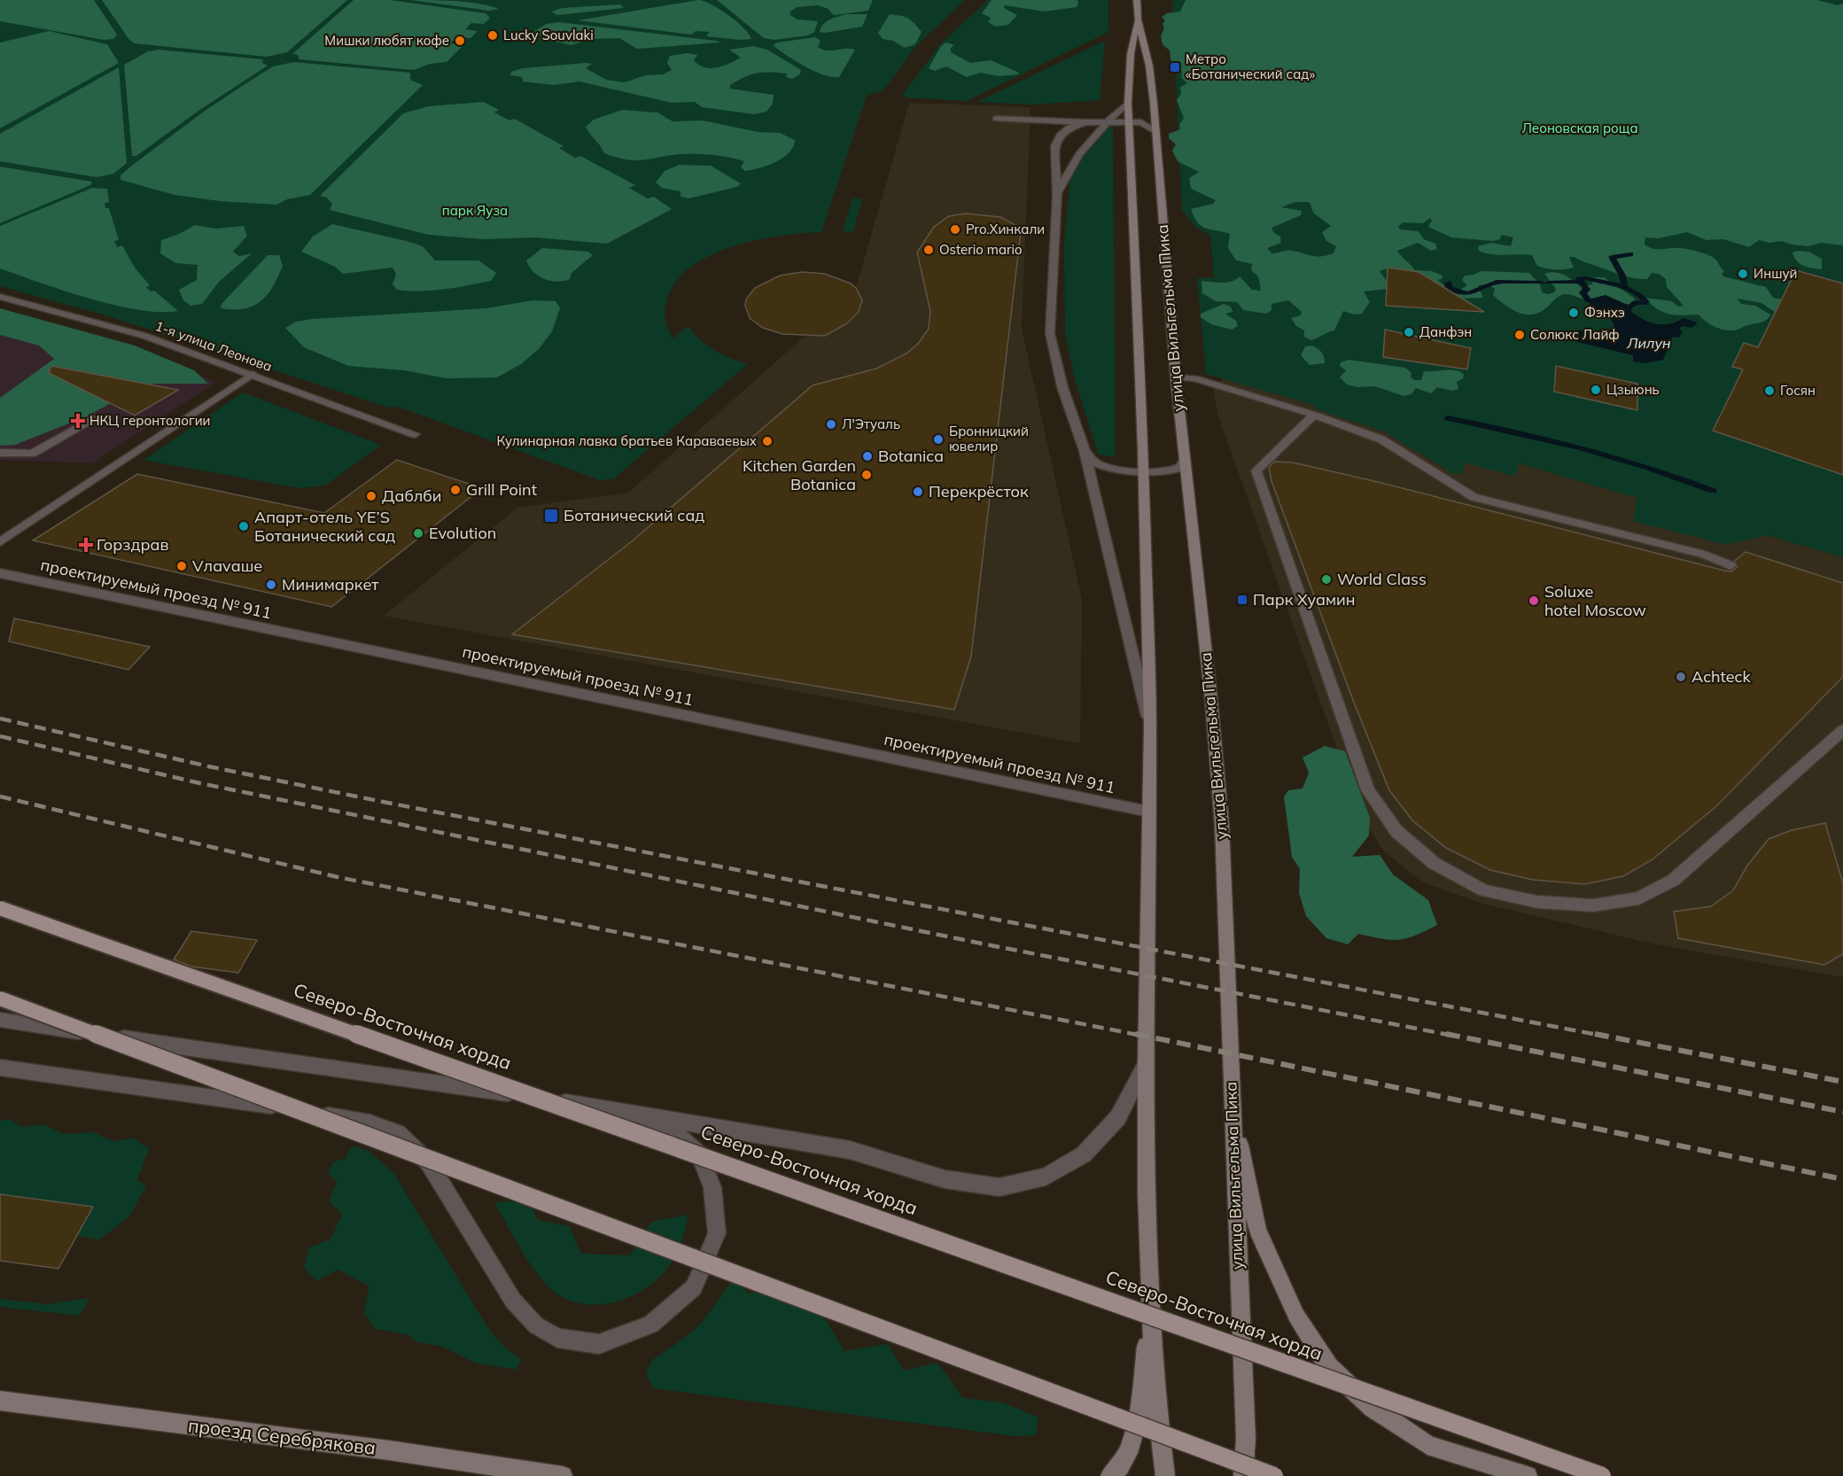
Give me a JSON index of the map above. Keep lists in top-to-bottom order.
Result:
{
  "streets": {
    "main road": ["улица Вильгельма Пика", "Северо-Восточная хорда", "проезд Серебрякова"],
    "street": ["1-я улица Леонова", "проектируемый проезд № 911"]
  },
  "crossings": [
    ["улица Вильгельма Пика", "проектируемый проезд № 911"]
  ],
  "water": ["Лилун"],
  "parks": ["Леоновская роща", "парк Яуза"],
  "places": {
    "other": [
      "Lucky Souvlaki",
      "Мишки любят кофе",
      "Pro.Хинкали",
      "Osterio mario",
      "Иншуй",
      "Фэнхэ",
      "Данфэн",
      "Солюкс Лайф",
      "Цзыюнь",
      "Госян",
      "Л'Этуаль",
      "Бронницкий ювелир",
      "Кулинарная лавка братьев Караваевых",
      "Botanica",
      "Kitchen Garden Botanica",
      "Grill Point",
      "Перекрёсток",
      "Даблби",
      "Апарт-отель YE’S Ботанический сад",
      "Evolution",
      "Vлаvаше",
      "World Class",
      "Минимаркет",
      "Soluxe hotel Moscow",
      "Achteck"
    ],
    "transit": ["Метро «Ботанический сад»", "Ботанический сад", "Парк Хуамин"],
    "health": ["НКЦ геронтологии", "Горздрав"]
  }
}
